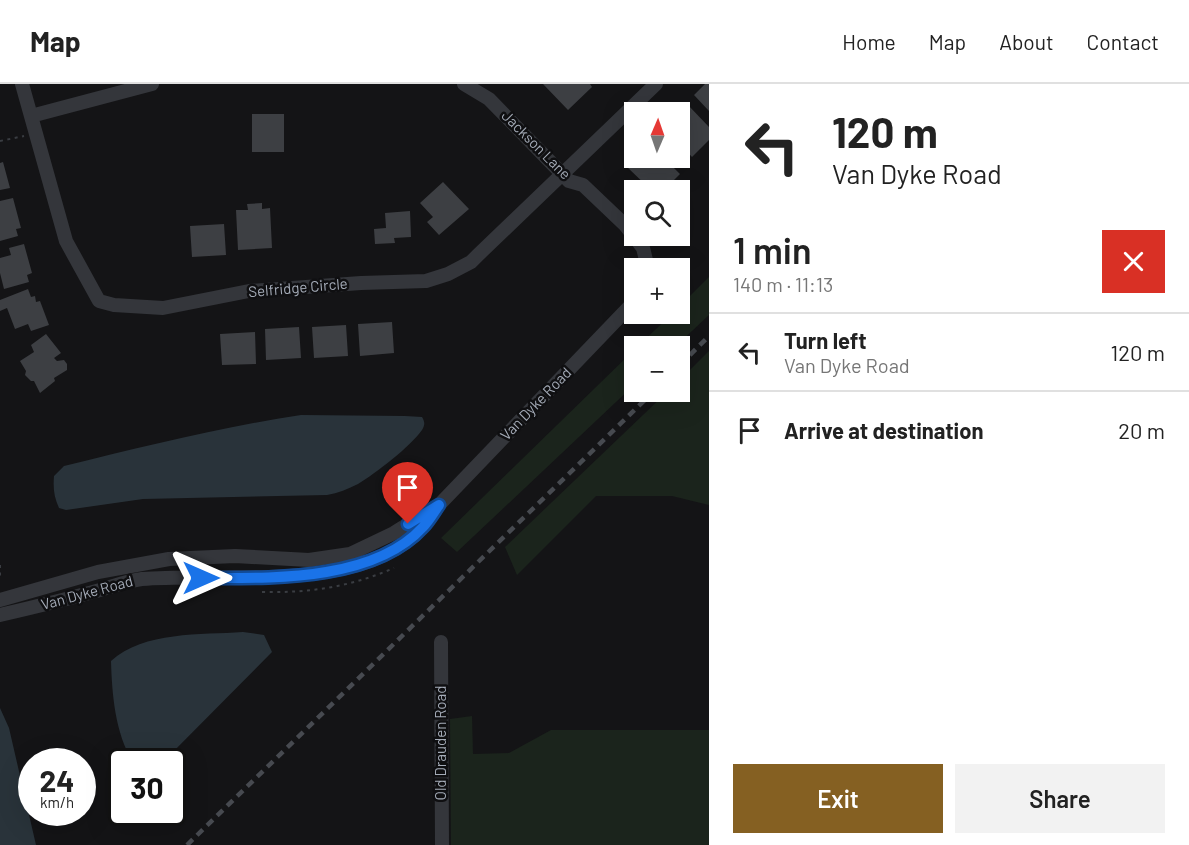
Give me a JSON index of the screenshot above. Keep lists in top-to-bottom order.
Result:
{
  "streets": {
    "street": [
      "Jackson Lane",
      "Selfridge Circle",
      "Van Dyke Road",
      "Old Drauden Road"
    ]
  },
  "crossings": [
    ["Jackson Lane", "Selfridge Circle"]
  ],
  "north": "top",
  "page": {
    "header": "Map",
    "nav": [
      "Home",
      "Map",
      "About",
      "Contact"
    ],
    "turn": ["120 m", "Van Dyke Road"],
    "map_buttons": ["+", "−"],
    "heading": ["1 min", "140 m · 11:13"],
    "list": [
      {
        "name": "Turn left",
        "note": "Van Dyke Road",
        "value": "120 m"
      },
      {
        "name": "Arrive at destination",
        "value": "20 m"
      }
    ],
    "speed": "24 km/h",
    "limit": "30",
    "buttons": ["Exit", "Share"]
  }
}
